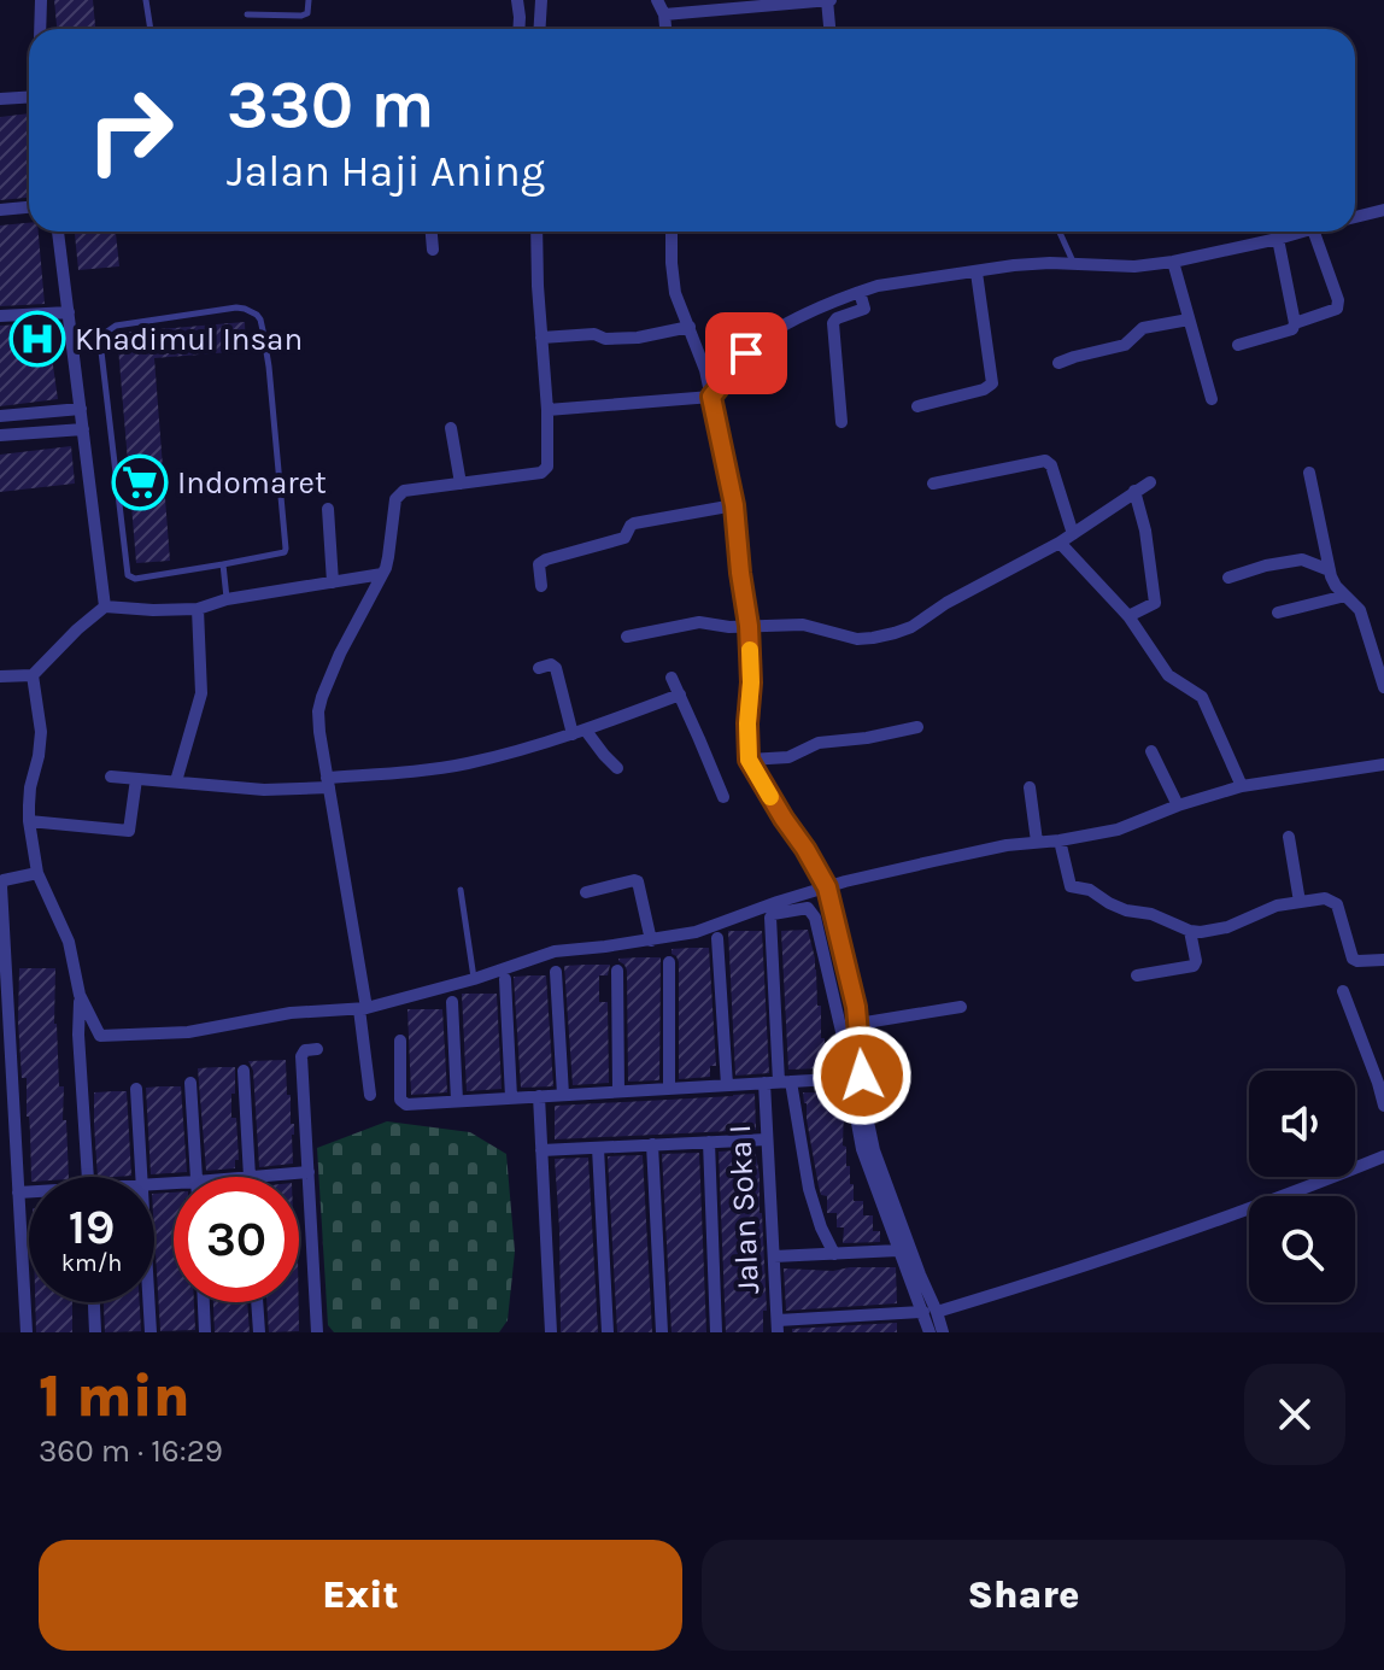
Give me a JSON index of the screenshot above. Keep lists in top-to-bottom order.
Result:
{
  "streets": {
    "street": ["Jalan Soka I"]
  },
  "places": {
    "hospital": ["Khadimul Insan"],
    "supermarket": ["Indomaret"]
  },
  "page": {
    "turn": ["330 m", "Jalan Haji Aning"],
    "speed": "19 km/h",
    "limit": "30",
    "heading": ["1 min", "360 m · 16:29"],
    "buttons": ["Exit", "Share"]
  }
}
